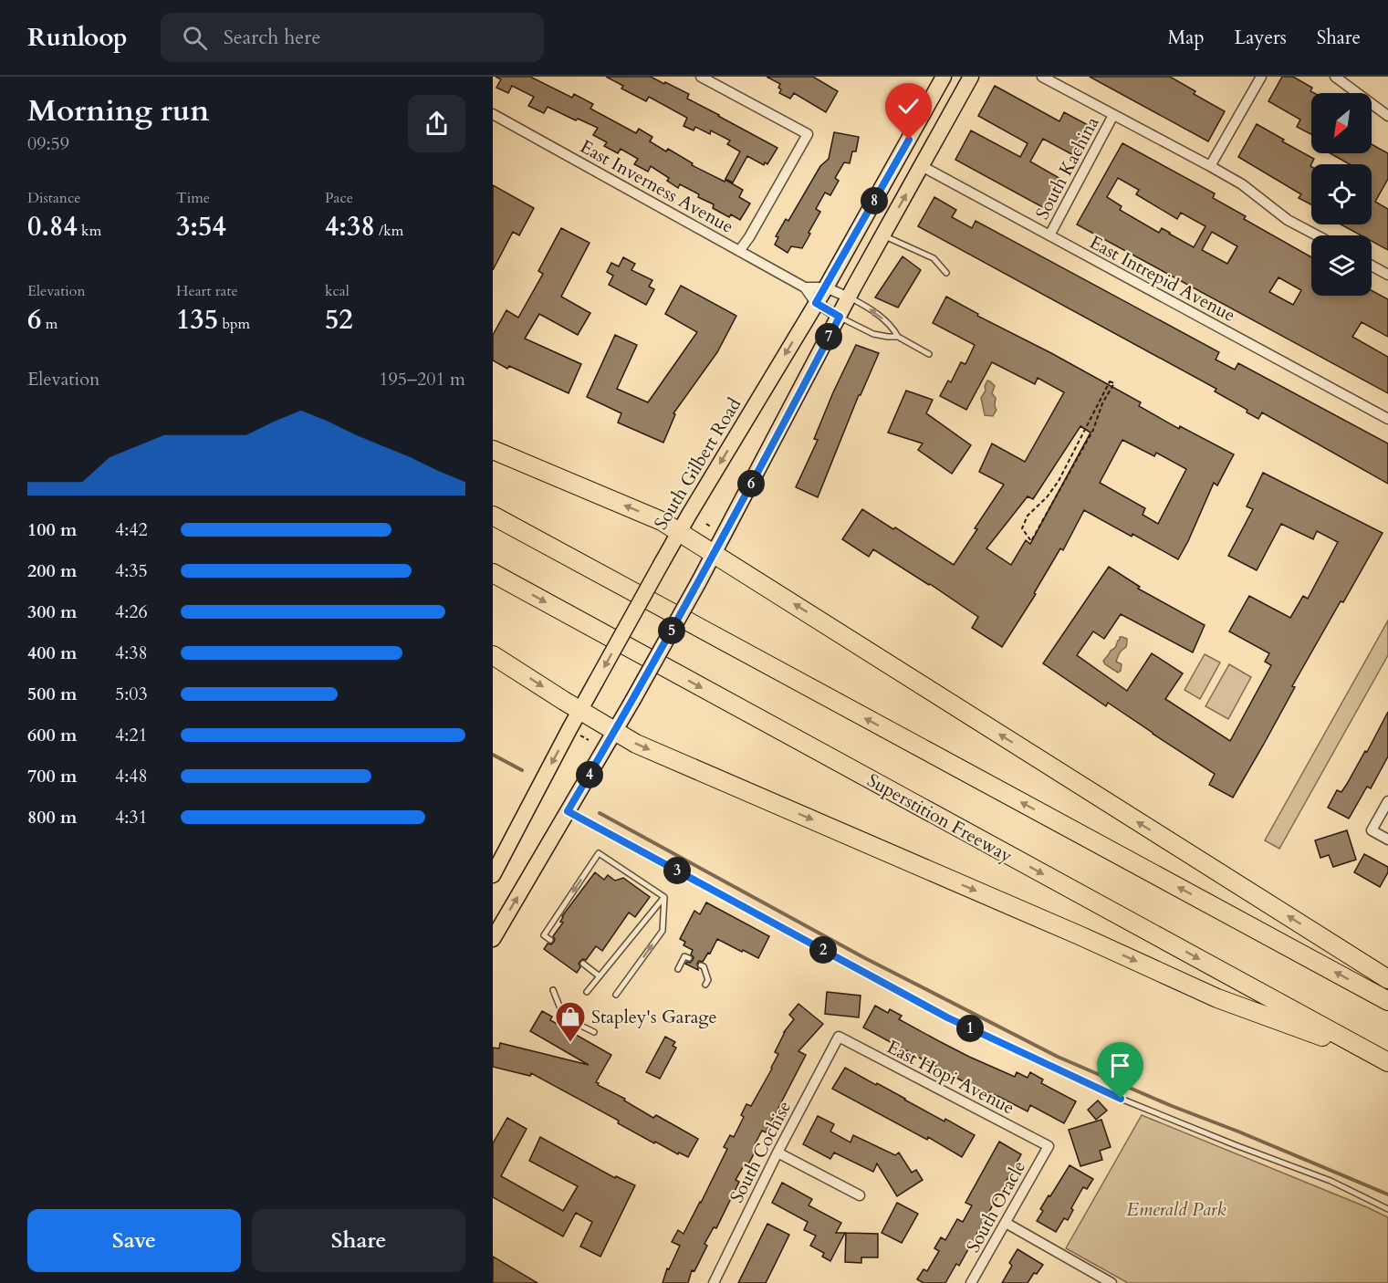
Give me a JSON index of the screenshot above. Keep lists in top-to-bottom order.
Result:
{
  "streets": {
    "highway": ["Superstition Freeway"],
    "main road": ["South Gilbert Road"],
    "street": [
      "South Kachina",
      "East Inverness Avenue",
      "East Intrepid Avenue",
      "East Hopi Avenue",
      "South Cochise",
      "South Oracle"
    ]
  },
  "crossings": [
    ["South Kachina", "East Intrepid Avenue"],
    ["East Inverness Avenue", "South Gilbert Road"],
    ["East Hopi Avenue", "South Cochise"],
    ["East Hopi Avenue", "South Oracle"]
  ],
  "parks": ["Emerald Park"],
  "places": {
    "shop": ["Stapley's Garage"]
  },
  "north": "bottom left",
  "page": {
    "header": "Runloop",
    "search": "Search here",
    "nav": ["Map", "Layers", "Share"],
    "heading": ["Morning run", "09:59"],
    "stats": [
      ["Distance", "0.84 km"],
      ["Time", "3:54"],
      ["Pace", "4:38 /km"],
      ["Elevation", "6 m"],
      ["Heart rate", "135 bpm"],
      ["kcal", "52"]
    ],
    "pins": [
      "8",
      "7",
      "6",
      "5",
      "4",
      "3",
      "2",
      "1"
    ],
    "chart": ["Elevation", "195–201 m"],
    "list": [
      {
        "name": "100 m",
        "note": "4:42"
      },
      {
        "name": "200 m",
        "note": "4:35"
      },
      {
        "name": "300 m",
        "note": "4:26"
      },
      {
        "name": "400 m",
        "note": "4:38"
      },
      {
        "name": "500 m",
        "note": "5:03"
      },
      {
        "name": "600 m",
        "note": "4:21"
      },
      {
        "name": "700 m",
        "note": "4:48"
      },
      {
        "name": "800 m",
        "note": "4:31"
      }
    ],
    "buttons": ["Save", "Share"]
  }
}
